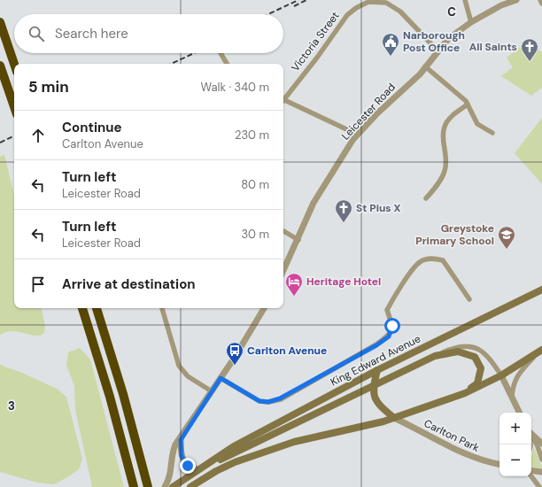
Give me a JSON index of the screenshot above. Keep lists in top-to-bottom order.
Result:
{
  "streets": {
    "main road": ["King Edward Avenue"],
    "street": ["Victoria Street", "Leicester Road", "Carlton Park"]
  },
  "crossings": [
    ["Victoria Street", "Leicester Road"],
    ["King Edward Avenue", "Carlton Park"]
  ],
  "places": {
    "public building": ["Narborough Post Office"],
    "church": ["All Saints", "St Pius X"],
    "school or university": ["Greystoke Primary School"],
    "hotel": ["Heritage Hotel"],
    "bus stop": ["Carlton Avenue"]
  },
  "page": {
    "search": "Search here",
    "heading": ["5 min", "Walk · 340 m"],
    "list": [
      ["Continue", "Carlton Avenue", "230 m"],
      ["Turn left", "Leicester Road", "80 m"],
      ["Turn left", "Leicester Road", "30 m"],
      "Arrive at destination"
    ],
    "map_buttons": ["+", "−"]
  },
  "grid": {
    "columns": ["C"],
    "rows": ["3"]
  }
}
